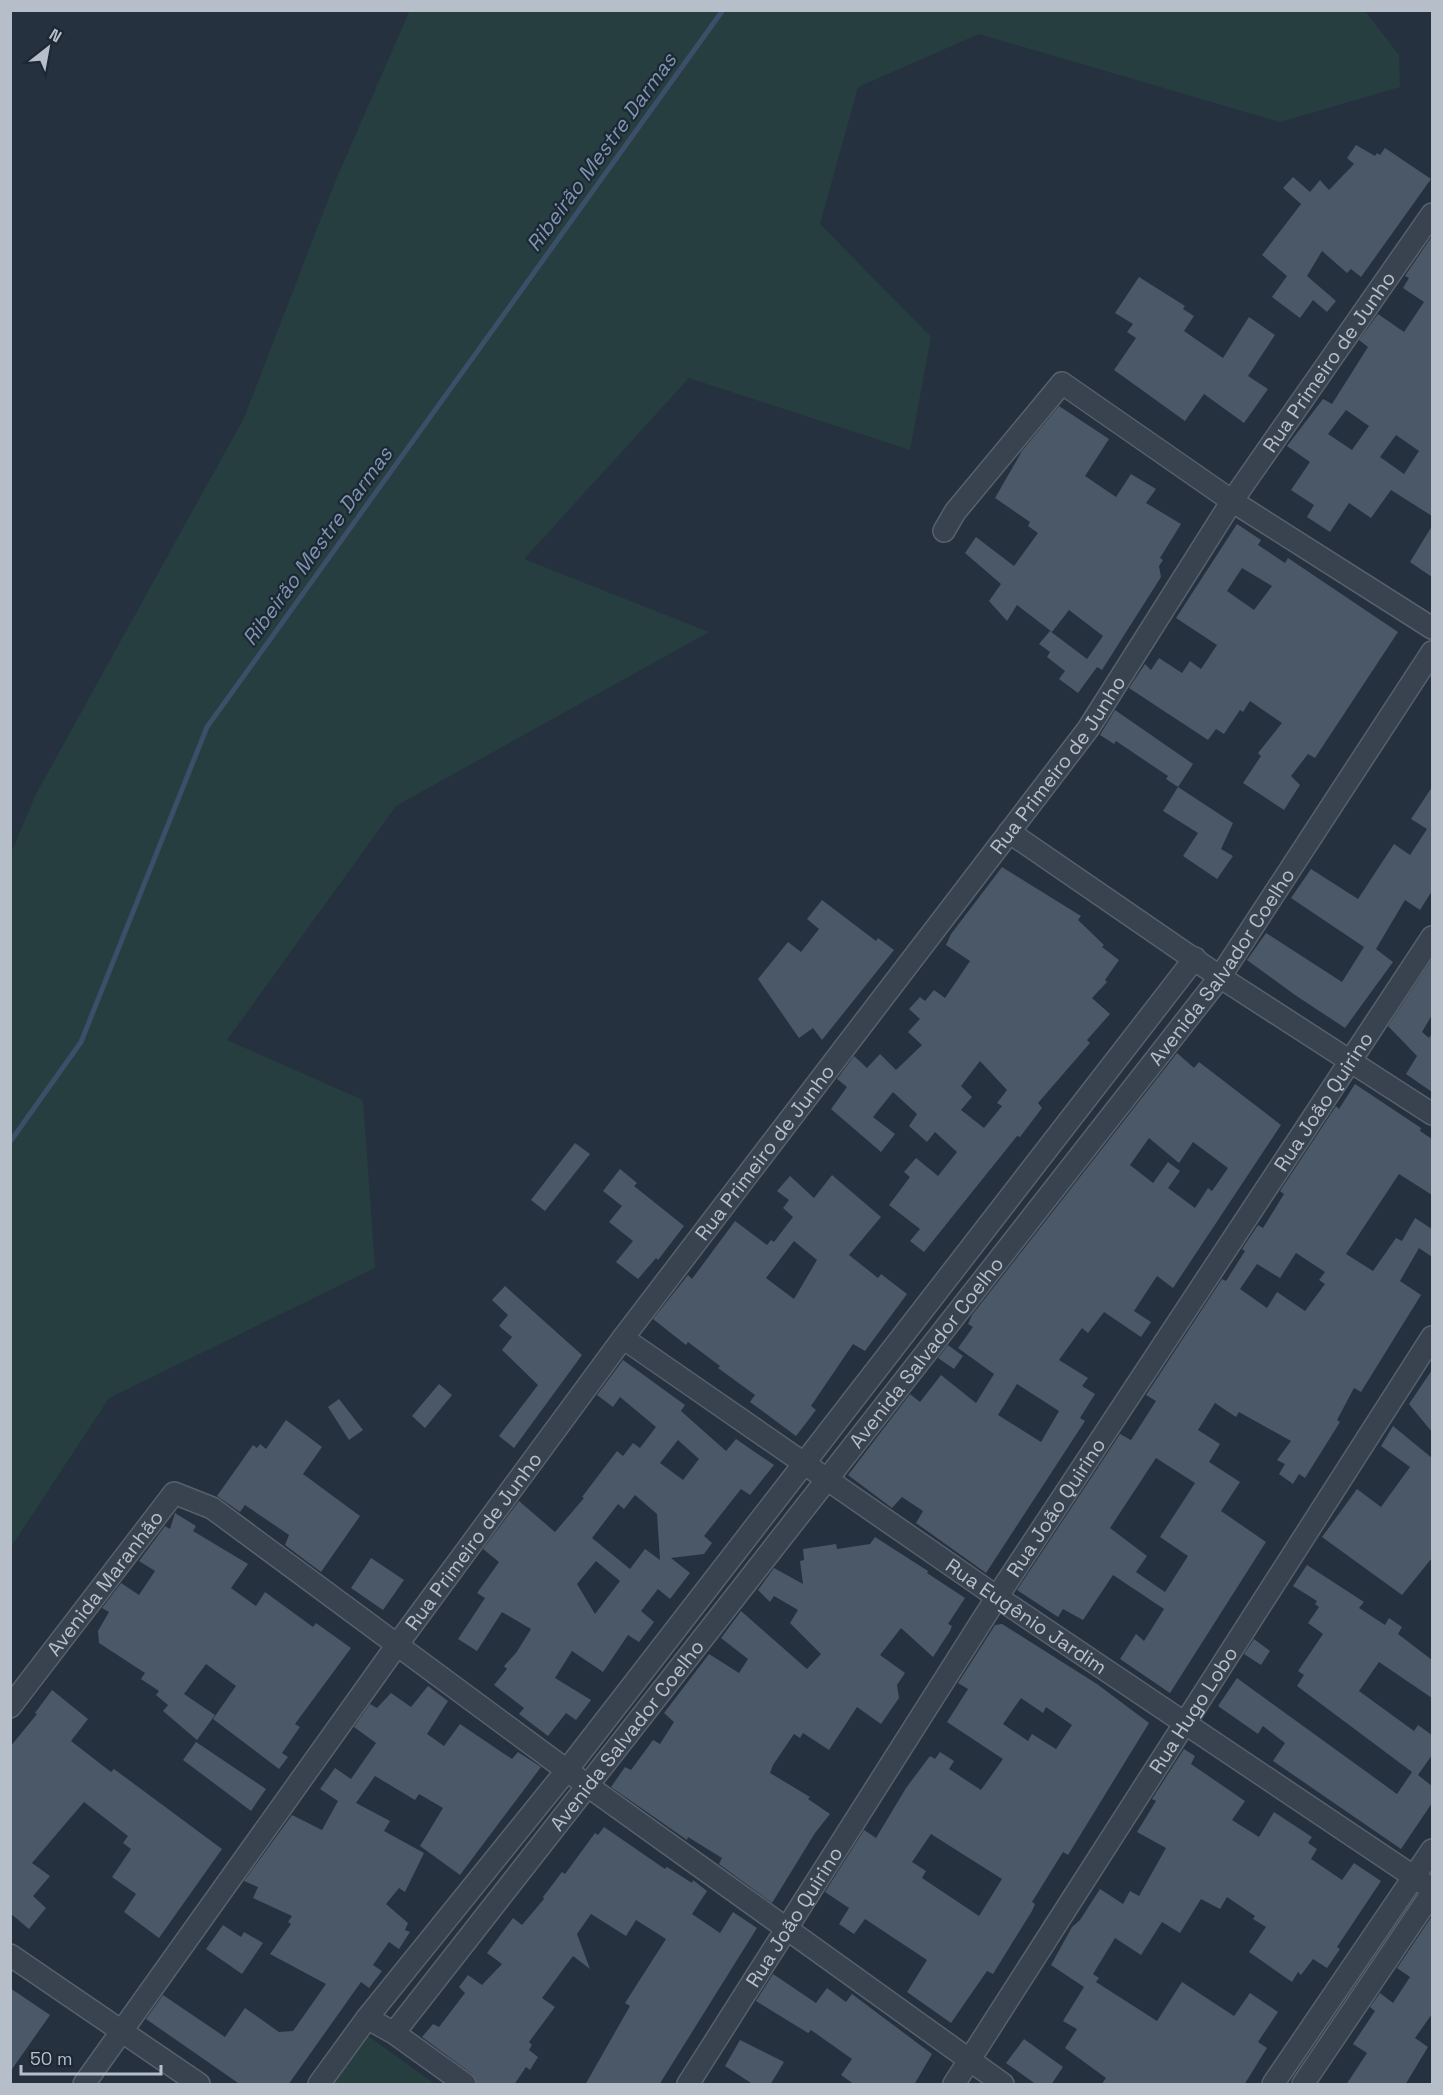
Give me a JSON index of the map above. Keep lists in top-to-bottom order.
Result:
{
  "streets": {
    "street": [
      "Rua Primeiro de Junho",
      "Avenida Salvador Coelho",
      "Rua João Quirino",
      "Avenida Maranhão",
      "Rua Eugênio Jardim",
      "Rua Hugo Lobo"
    ]
  },
  "crossings": [
    ["Rua Primeiro de Junho", "Avenida Maranhão"],
    ["Rua Primeiro de Junho", "Rua Eugênio Jardim"],
    ["Avenida Salvador Coelho", "Rua Eugênio Jardim"],
    ["Rua João Quirino", "Rua Eugênio Jardim"],
    ["Rua Eugênio Jardim", "Rua Hugo Lobo"]
  ],
  "water": ["Ribeirão Mestre Darmas"],
  "scale_bar": "50 m",
  "north": "top right"
}
